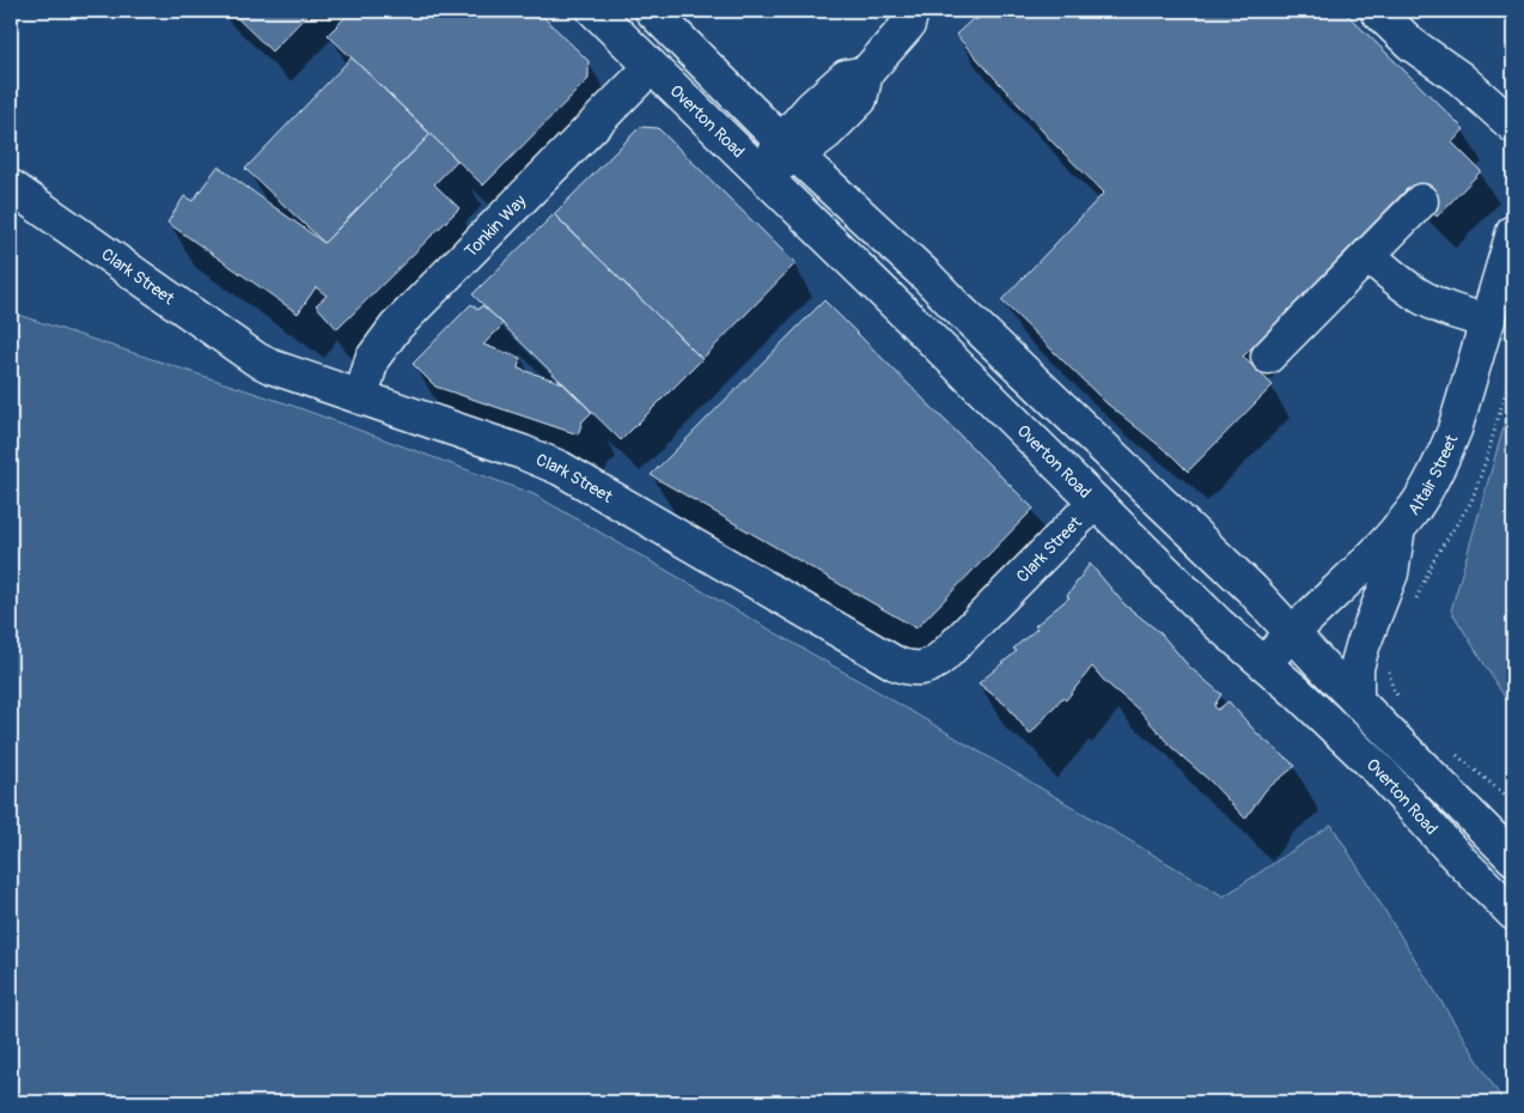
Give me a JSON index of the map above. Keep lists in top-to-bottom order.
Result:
{
  "streets": {
    "street": [
      "Overton Road",
      "Tonkin Way",
      "Clark Street",
      "Altair Street"
    ]
  },
  "crossings": [
    ["Overton Road", "Tonkin Way"],
    ["Overton Road", "Clark Street"],
    ["Overton Road", "Altair Street"],
    ["Tonkin Way", "Clark Street"]
  ]
}
